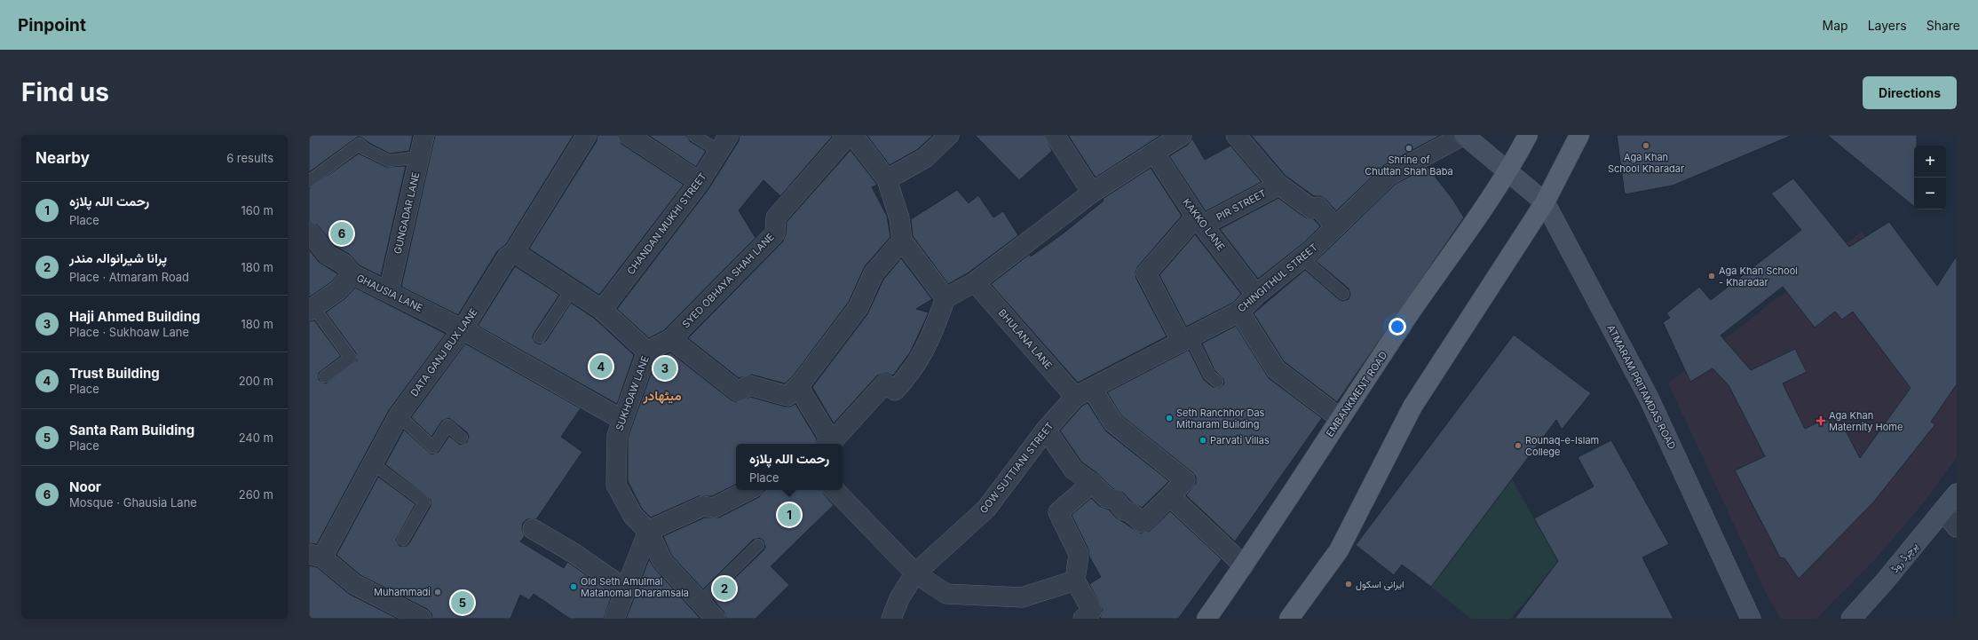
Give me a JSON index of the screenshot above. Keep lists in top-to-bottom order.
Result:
{
  "streets": {
    "main road": ["ATMARAM PRITAMDAS ROAD", "EMBANKMENT ROAD", "پرچرڈ روڈ"],
    "street": [
      "PIR STREET",
      "GUNGADAR LANE",
      "CHANDAN MUKHI STREET",
      "KAKKO LANE",
      "CHINGITHUL STREET",
      "SYED OBHAYA SHAH LANE",
      "GHAUSIA LANE",
      "BHULANA LANE",
      "DATA GANJ BUX LANE",
      "SUKHOAW LANE",
      "GOW SUTTIANI STREET"
    ]
  },
  "crossings": [
    ["PIR STREET", "KAKKO LANE"],
    ["GUNGADAR LANE", "GHAUSIA LANE"],
    ["KAKKO LANE", "CHINGITHUL STREET"],
    ["CHINGITHUL STREET", "BHULANA LANE"],
    ["CHINGITHUL STREET", "ATMARAM PRITAMDAS ROAD"],
    ["CHINGITHUL STREET", "GOW SUTTIANI STREET"],
    ["SYED OBHAYA SHAH LANE", "SUKHOAW LANE"],
    ["GHAUSIA LANE", "DATA GANJ BUX LANE"],
    ["GHAUSIA LANE", "SUKHOAW LANE"],
    ["BHULANA LANE", "GOW SUTTIANI STREET"],
    ["ATMARAM PRITAMDAS ROAD", "EMBANKMENT ROAD"]
  ],
  "districts": ["میٹھادر"],
  "places": {
    "other": [
      "Aga Khan School Kharadar",
      "Shrine of Chuttan Shah Baba",
      "Aga Khan School - Kharadar",
      "Seth Ranchhor Das Mitharam Building",
      "Parvati Villas",
      "Rounaq-e-Islam College",
      "ایرانی اسکول",
      "Old Seth Amulmal Matanomal Dharamsala",
      "Muhammadi"
    ],
    "health": ["Aga Khan Maternity Home"]
  },
  "page": {
    "header": "Pinpoint",
    "nav": ["Map", "Layers", "Share"],
    "buttons": "Directions",
    "title": "Find us",
    "heading": ["Nearby", "6 results"],
    "map_buttons": ["+", "−"],
    "list": [
      {
        "mark": "1",
        "name": "رحمت اللہ پلازہ",
        "note": "Place",
        "value": "160 m"
      },
      {
        "mark": "2",
        "name": "پرانا شیرانوالہ مندر",
        "note": "Place · Atmaram Road",
        "value": "180 m"
      },
      {
        "mark": "3",
        "name": "Haji Ahmed Building",
        "note": "Place · Sukhoaw Lane",
        "value": "180 m"
      },
      {
        "mark": "4",
        "name": "Trust Building",
        "note": "Place",
        "value": "200 m"
      },
      {
        "mark": "5",
        "name": "Santa Ram Building",
        "note": "Place",
        "value": "240 m"
      },
      {
        "mark": "6",
        "name": "Noor",
        "note": "Mosque · Ghausia Lane",
        "value": "260 m"
      }
    ],
    "pins": [
      "6",
      "4",
      "3",
      "1",
      "2",
      "5"
    ],
    "popup": ["رحمت اللہ پلازہ", "Place"]
  }
}
